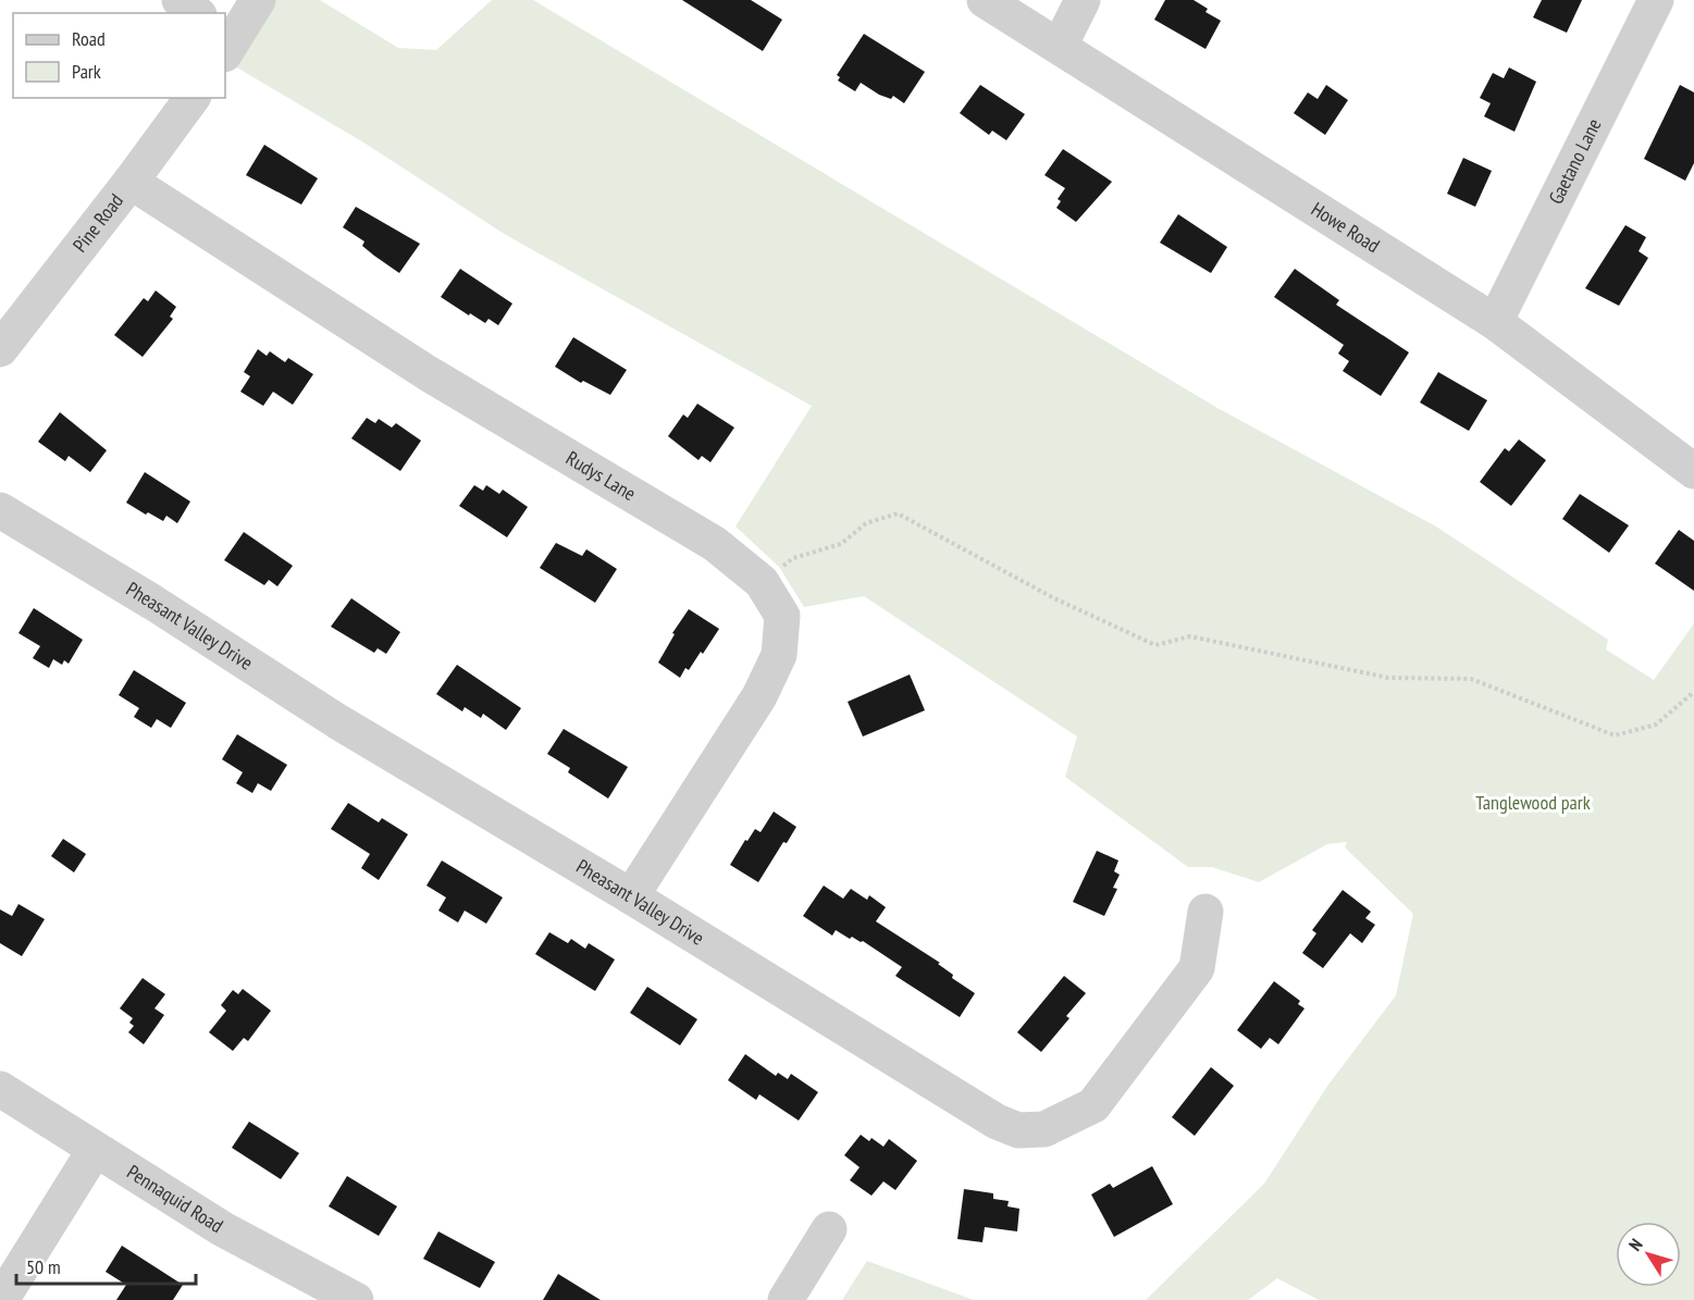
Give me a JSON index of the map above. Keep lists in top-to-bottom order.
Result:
{
  "streets": {
    "street": [
      "Gaetano Lane",
      "Pine Road",
      "Howe Road",
      "Rudys Lane",
      "Pheasant Valley Drive",
      "Pennaquid Road"
    ]
  },
  "crossings": [
    ["Gaetano Lane", "Howe Road"],
    ["Pine Road", "Rudys Lane"],
    ["Rudys Lane", "Pheasant Valley Drive"]
  ],
  "parks": ["Tanglewood park"],
  "legend": ["Road", "Park"],
  "scale_bar": "50 m",
  "north": "top left"
}
